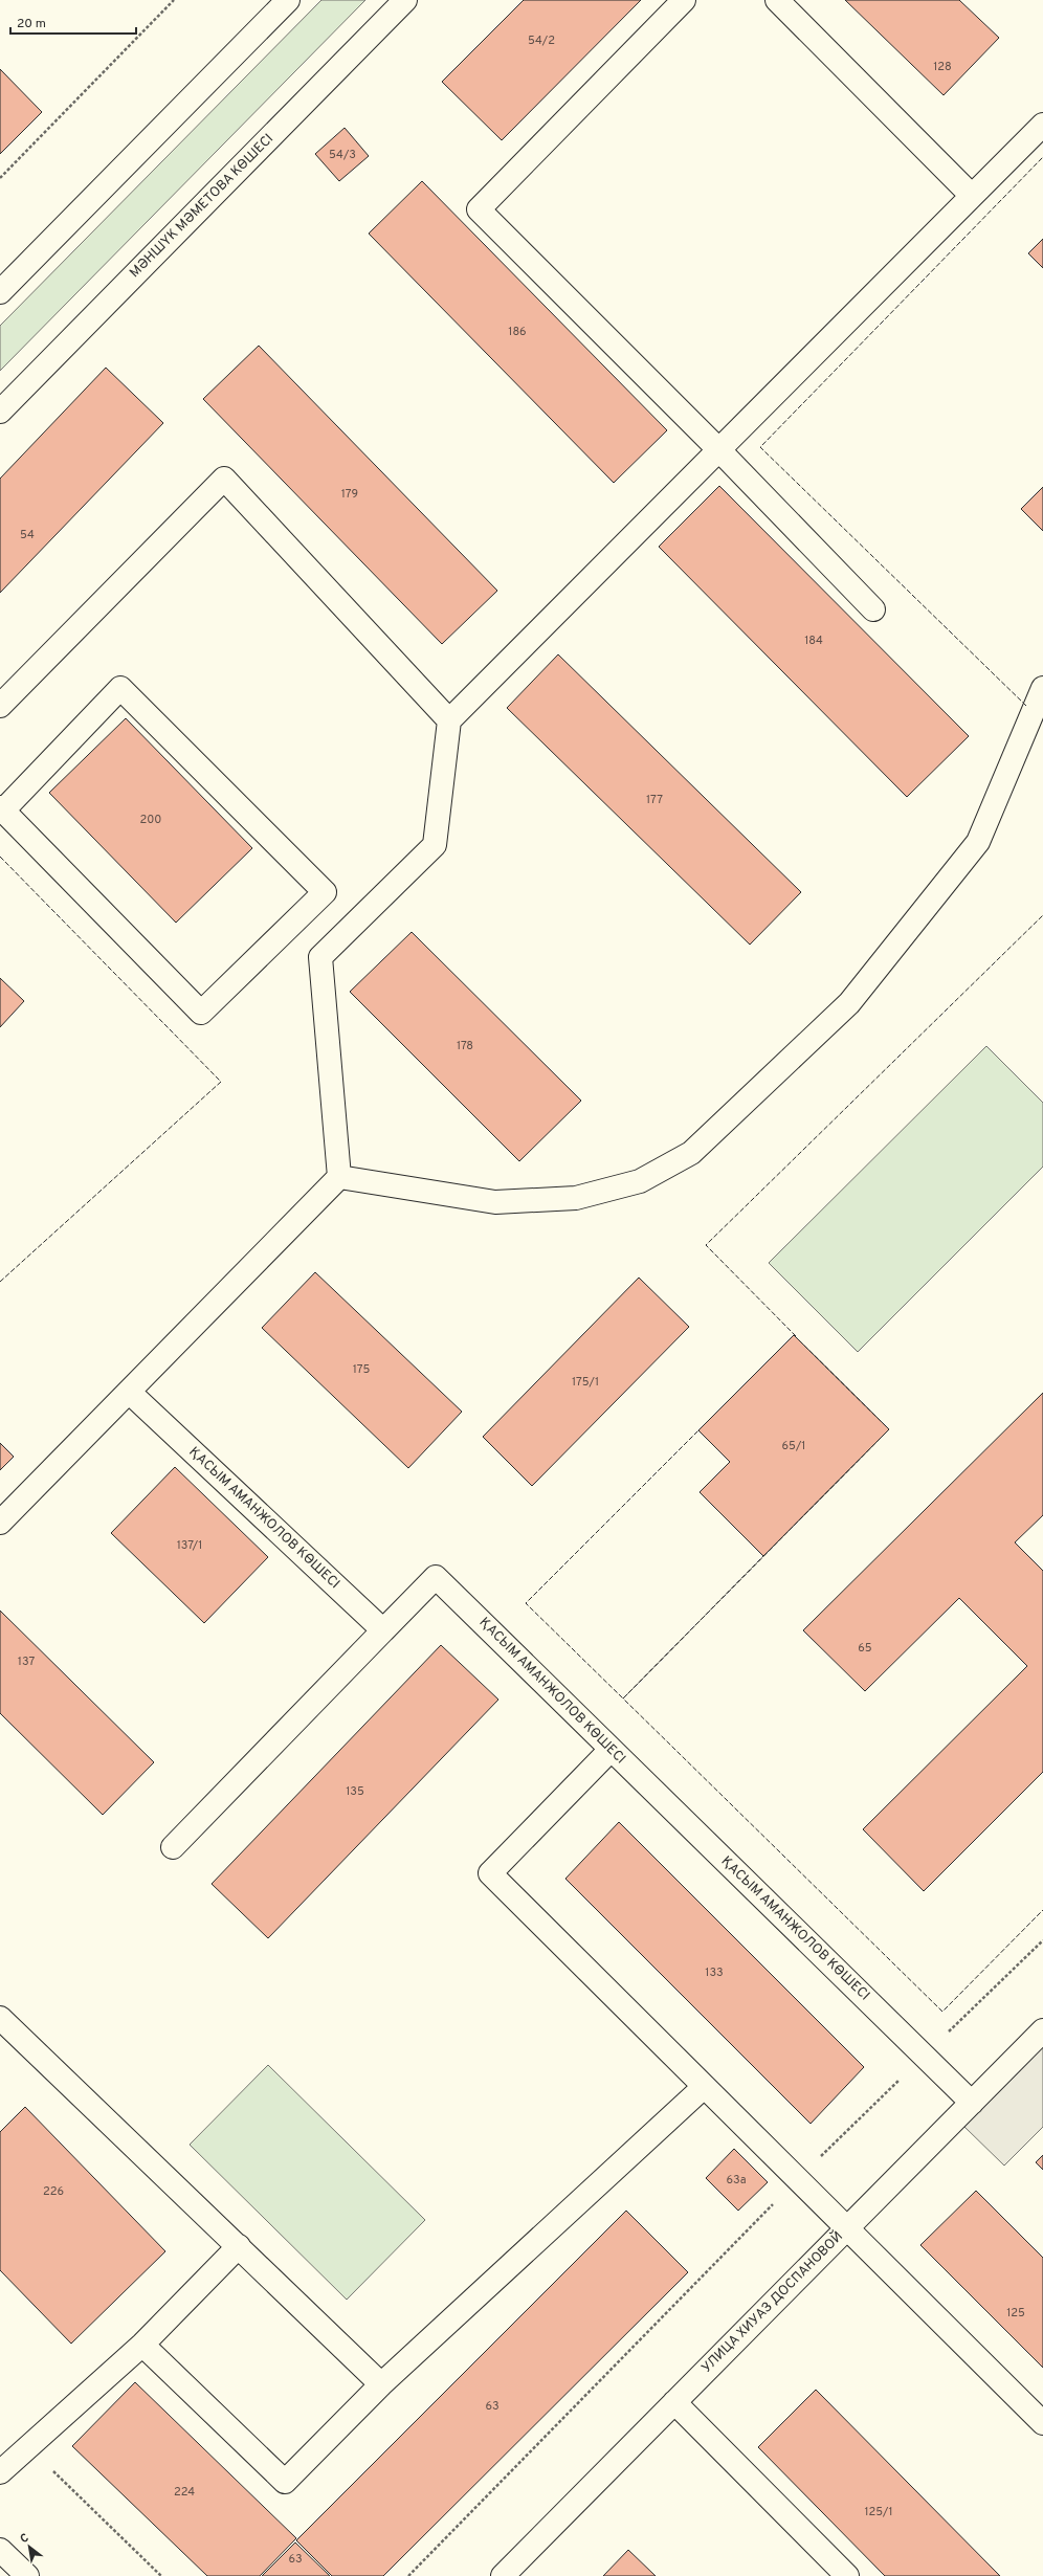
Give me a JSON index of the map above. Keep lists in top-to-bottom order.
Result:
{
  "streets": {
    "street": ["МӘНШҮК МӘМЕТОВА КӨШЕСІ", "ҚАСЫМ АМАНЖОЛОВ КӨШЕСІ", "УЛИЦА ХИУАЗ ДОСПАНОВОЙ"]
  },
  "crossings": [
    ["ҚАСЫМ АМАНЖОЛОВ КӨШЕСІ", "УЛИЦА ХИУАЗ ДОСПАНОВОЙ"]
  ],
  "house_numbers": [
    "54/2",
    "128",
    "54/3",
    "186",
    "179",
    "54",
    "184",
    "177",
    "200",
    "178",
    "175",
    "175/1",
    "65/1",
    "137/1",
    "65",
    "137",
    "135",
    "133",
    "63а",
    "226",
    "125",
    "63",
    "224",
    "125/1",
    "63"
  ],
  "scale_bar": "20 m",
  "north": "top left"
}
